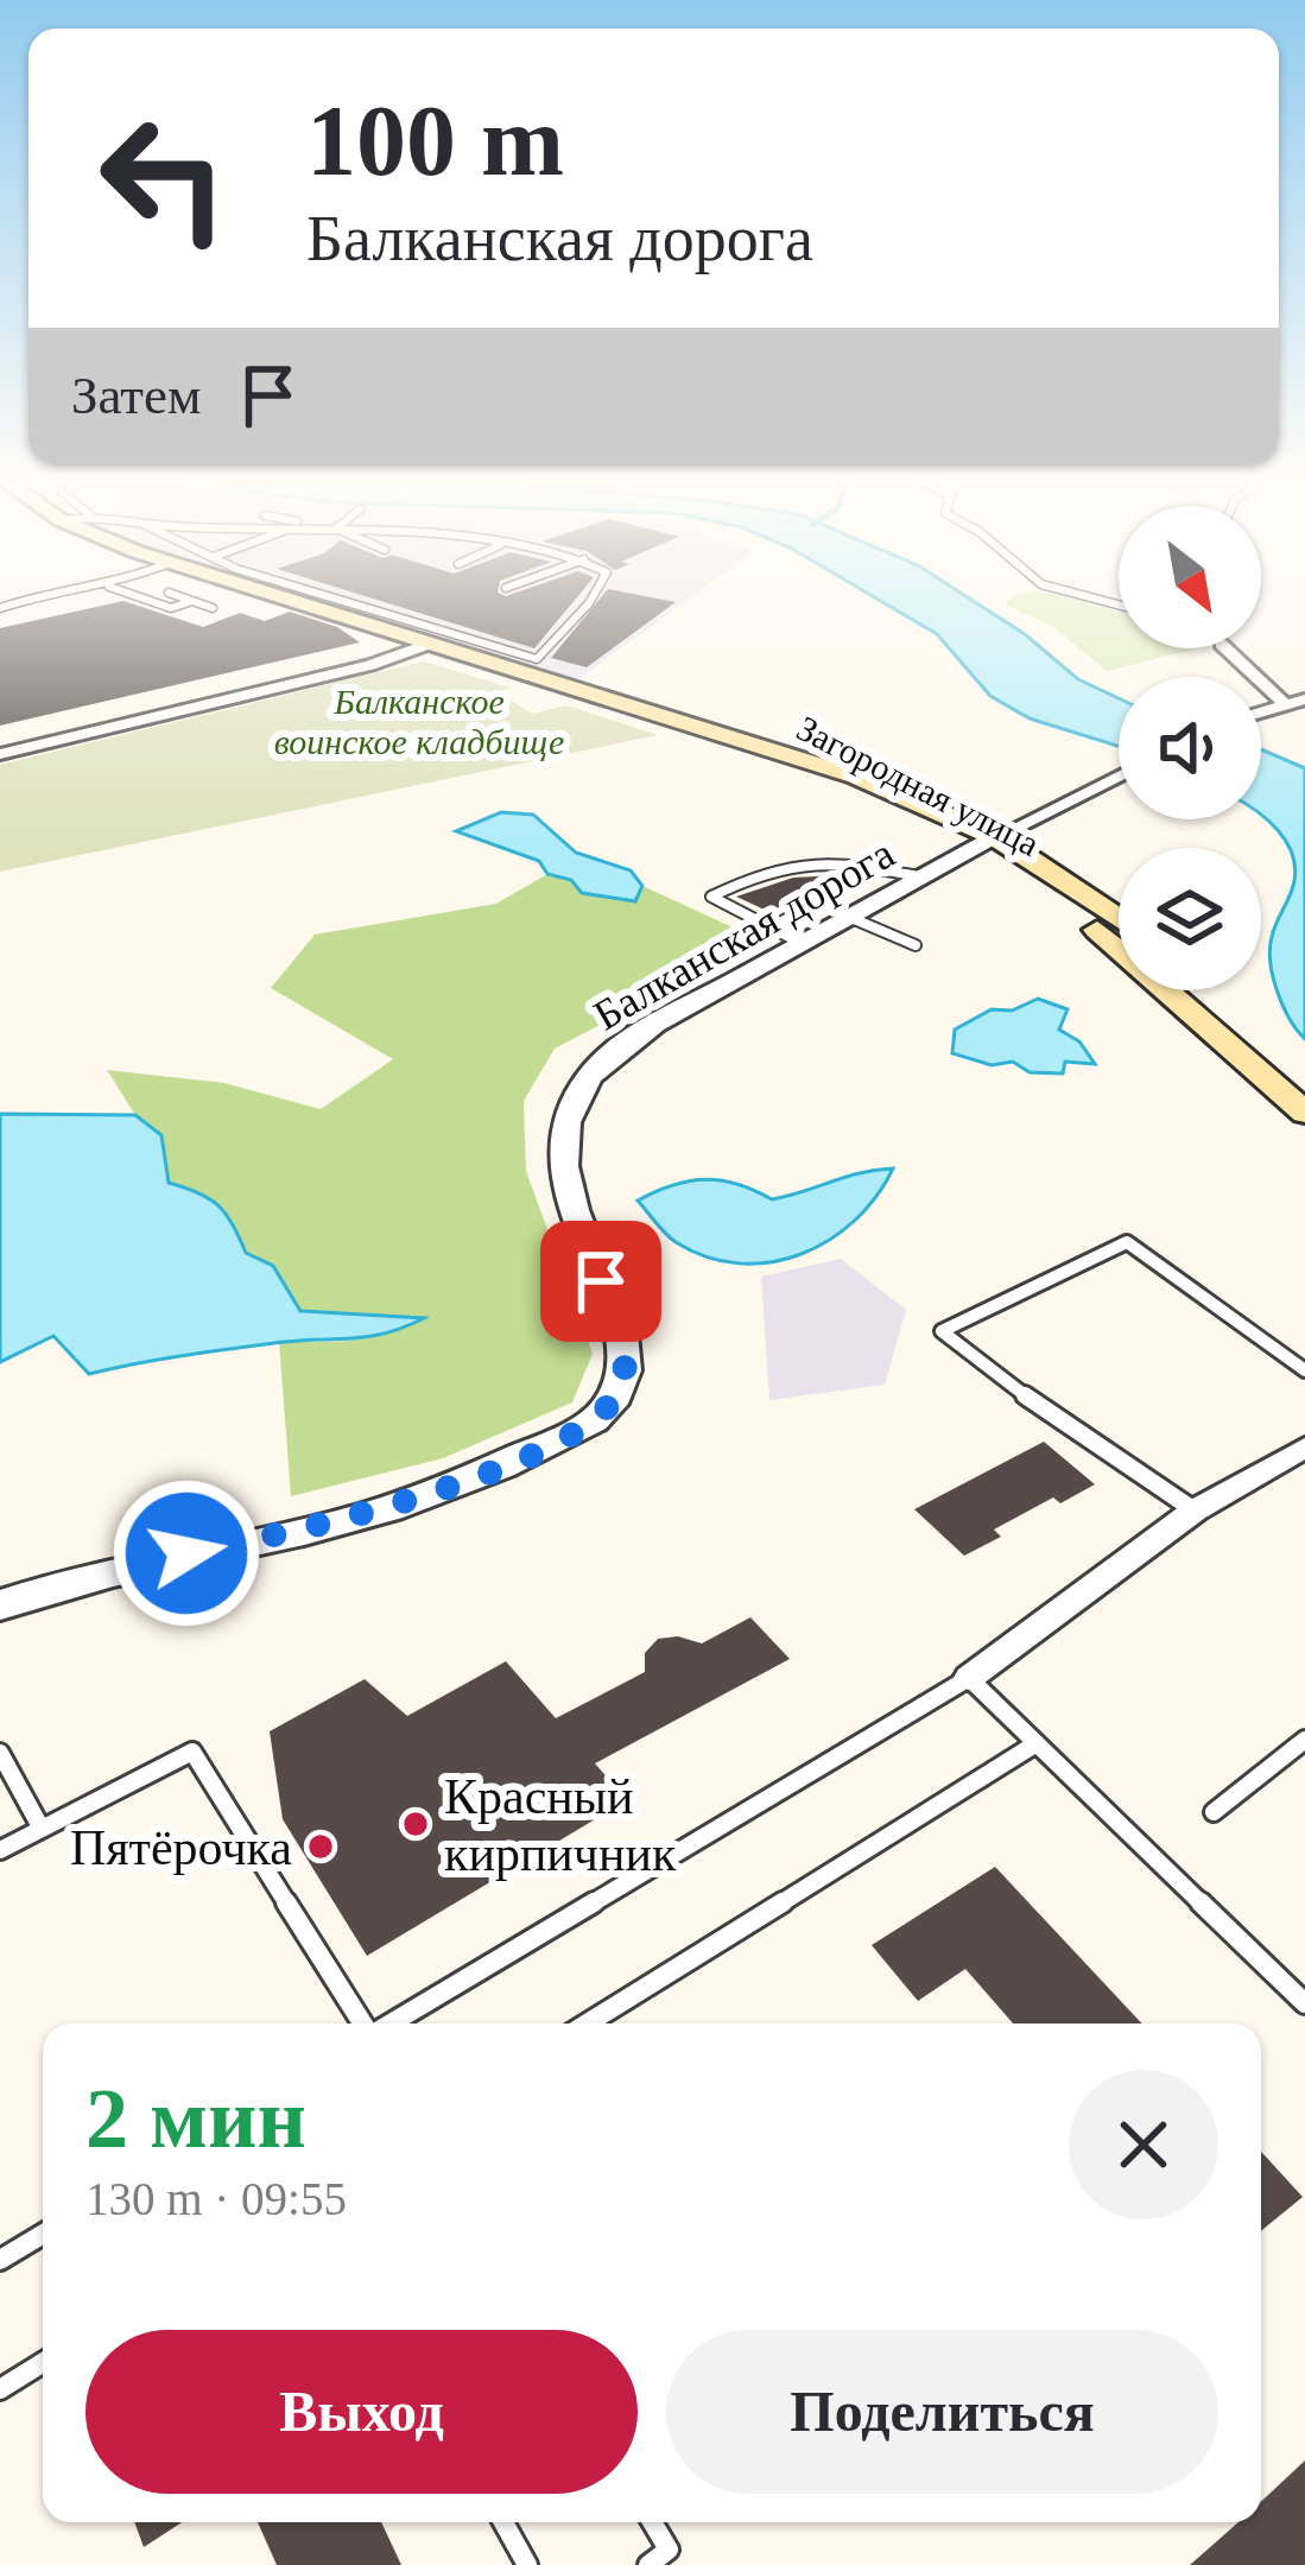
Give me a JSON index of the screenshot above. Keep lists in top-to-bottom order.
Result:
{
  "streets": {
    "main road": ["Загородная улица"],
    "street": ["Балканская дорога"]
  },
  "crossings": [
    ["Загородная улица", "Балканская дорога"]
  ],
  "parks": ["Балканское воинское кладбище"],
  "places": ["Красный кирпичник", "Пятёрочка"],
  "north": "bottom right",
  "page": {
    "turn": ["100 m", "Балканская дорога"],
    "then": "Затем",
    "heading": ["2 мин", "130 m · 09:55"],
    "buttons": ["Выход", "Поделиться"]
  }
}
